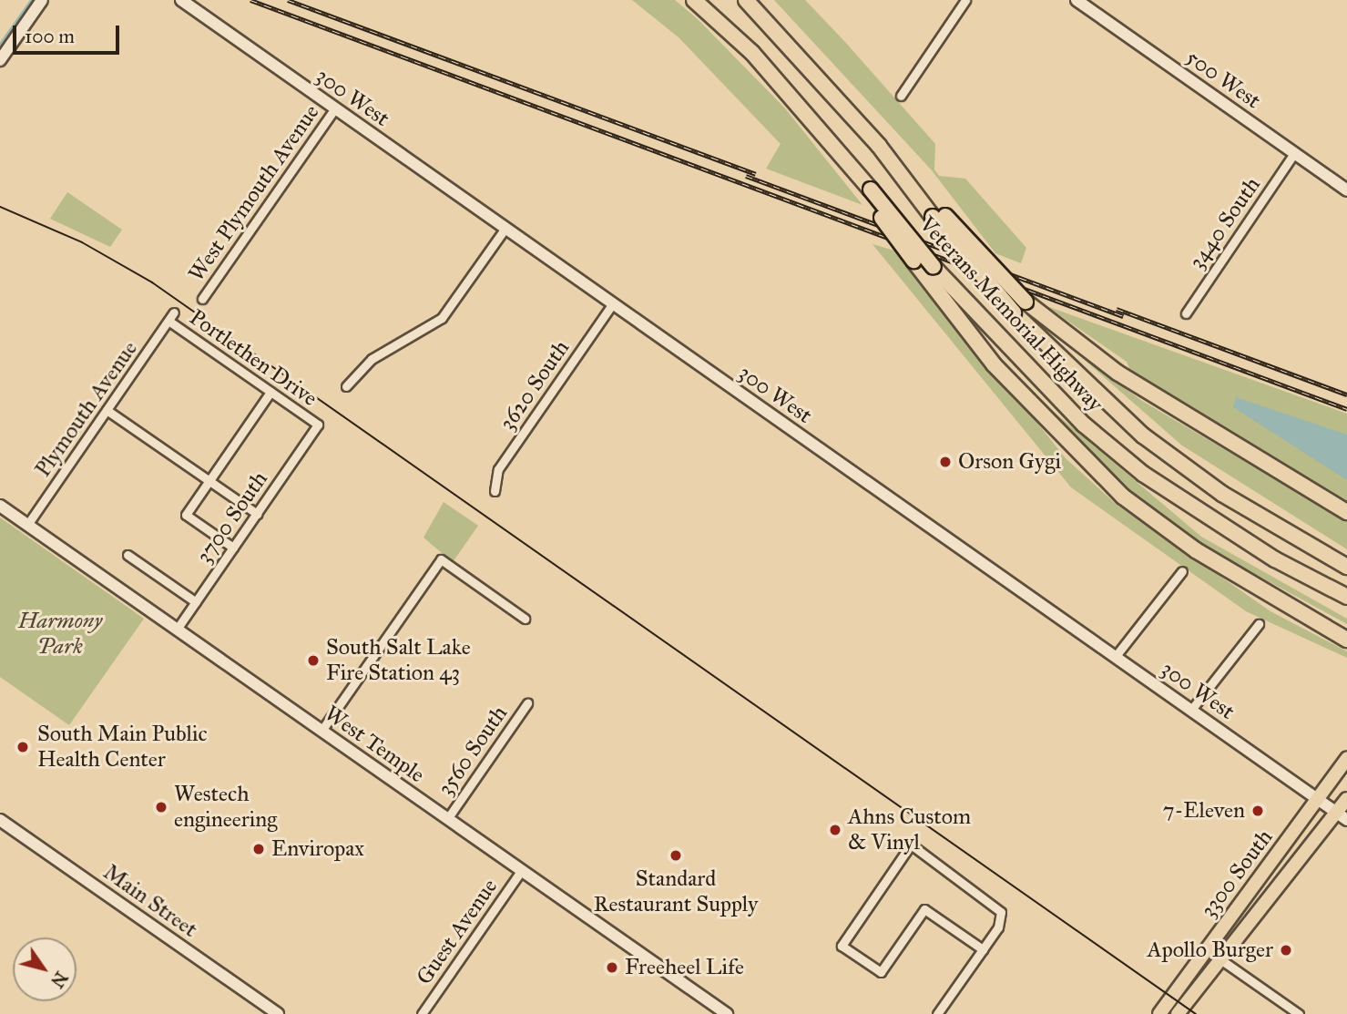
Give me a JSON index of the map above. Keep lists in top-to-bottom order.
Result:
{
  "streets": {
    "highway": ["Veterans Memorial Highway"],
    "main road": ["3300 South"],
    "street": [
      "500 West",
      "300 West",
      "West Plymouth Avenue",
      "3440 South",
      "Portlethen Drive",
      "3620 South",
      "Plymouth Avenue",
      "3700 South",
      "West Temple",
      "3560 South",
      "Main Street",
      "Guest Avenue"
    ]
  },
  "crossings": [
    ["500 West", "3440 South"],
    ["300 West", "West Plymouth Avenue"],
    ["300 West", "3620 South"],
    ["300 West", "3300 South"],
    ["Portlethen Drive", "Plymouth Avenue"],
    ["Portlethen Drive", "3700 South"],
    ["Plymouth Avenue", "West Temple"],
    ["3700 South", "West Temple"],
    ["West Temple", "3560 South"],
    ["West Temple", "Guest Avenue"]
  ],
  "parks": ["Harmony Park"],
  "places": [
    "Orson Gygi",
    "South Salt Lake Fire Station 43",
    "South Main Public Health Center",
    "Westech engineering",
    "7-Eleven",
    "Ahns Custom & Vinyl",
    "Enviropax",
    "Standard Restaurant Supply",
    "Apollo Burger",
    "Freeheel Life"
  ],
  "scale_bar": "100 m",
  "north": "bottom right"
}
